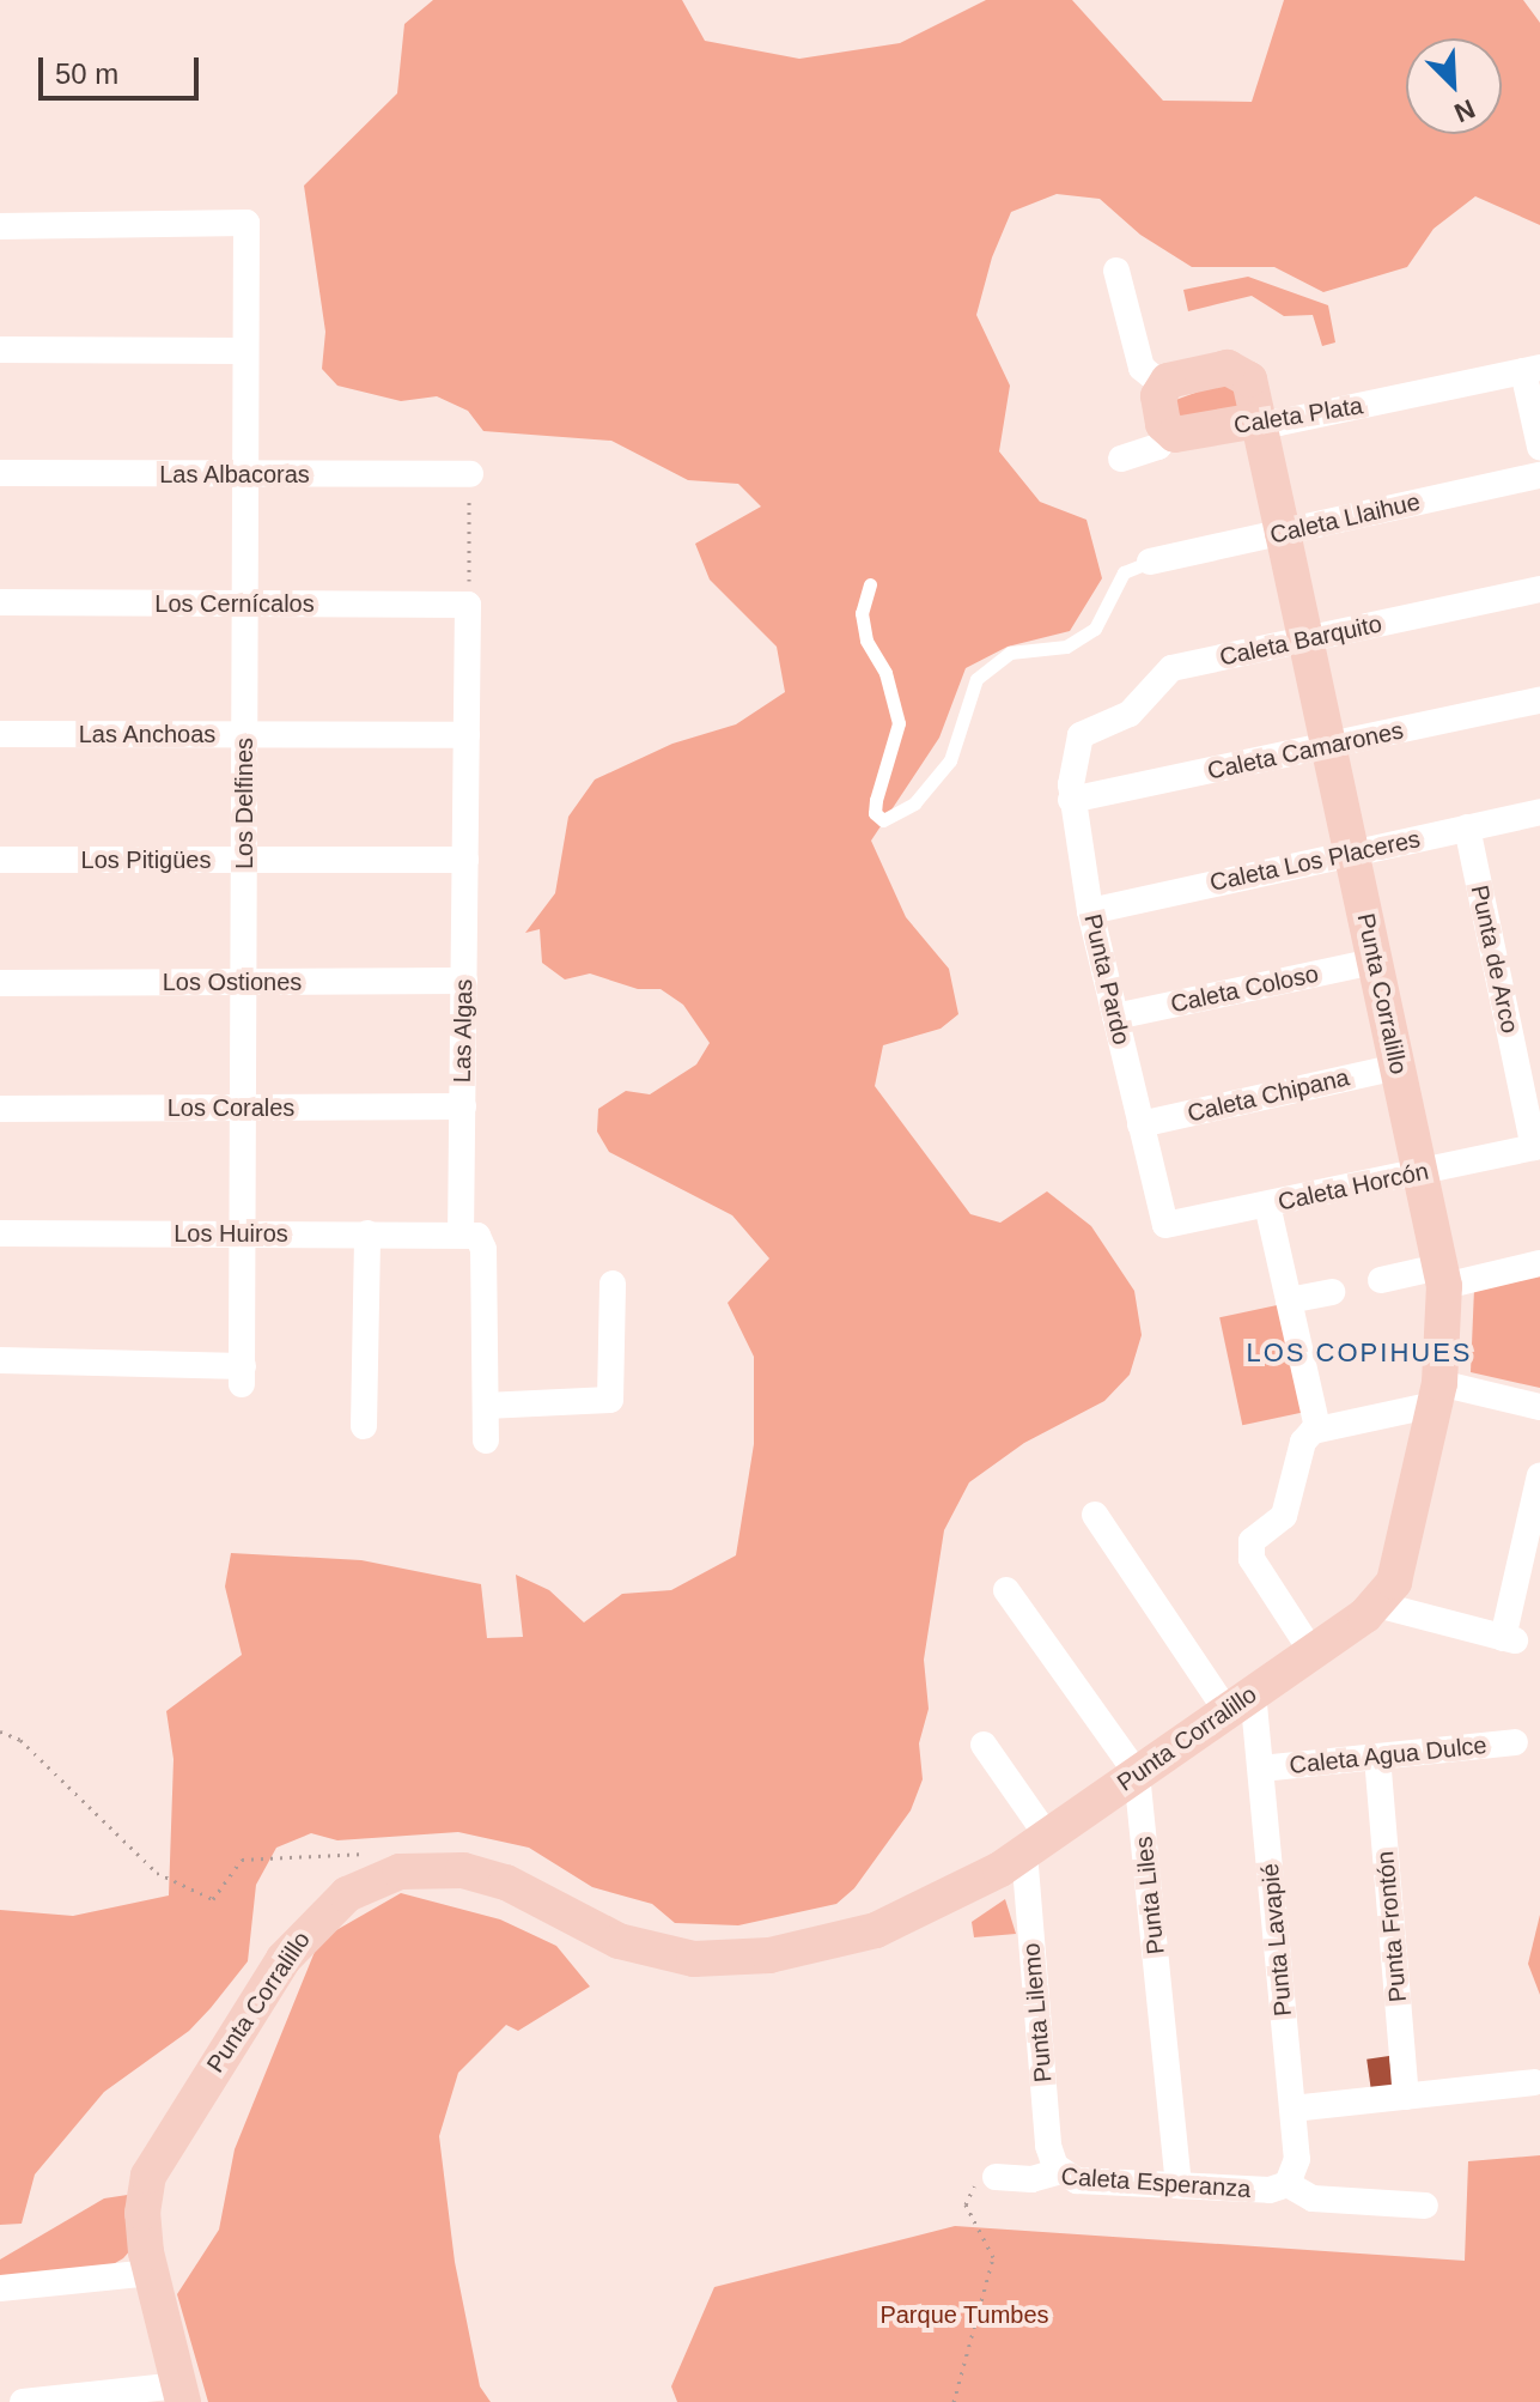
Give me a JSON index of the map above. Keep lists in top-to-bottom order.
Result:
{
  "streets": {
    "street": [
      "Caleta Plata",
      "Las Albacoras",
      "Caleta Llaihue",
      "Los Cernícalos",
      "Caleta Barquito",
      "Las Anchoas",
      "Caleta Camarones",
      "Los Delfines",
      "Los Pitigües",
      "Caleta Los Placeres",
      "Punta de Arco",
      "Punta Pardo",
      "Los Ostiones",
      "Caleta Coloso",
      "Punta Corralillo",
      "Las Algas",
      "Caleta Chipana",
      "Los Corales",
      "Caleta Horcón",
      "Los Huiros",
      "Caleta Agua Dulce",
      "Punta Liles",
      "Punta Frontón",
      "Punta Lavapié",
      "Punta Lilemo",
      "Caleta Esperanza"
    ]
  },
  "crossings": [
    ["Caleta Plata", "Punta Corralillo"],
    ["Las Albacoras", "Los Delfines"],
    ["Caleta Llaihue", "Punta Corralillo"],
    ["Los Cernícalos", "Los Delfines"],
    ["Los Cernícalos", "Las Algas"],
    ["Caleta Barquito", "Punta Pardo"],
    ["Caleta Barquito", "Punta Corralillo"],
    ["Las Anchoas", "Los Delfines"],
    ["Las Anchoas", "Las Algas"],
    ["Caleta Camarones", "Punta Pardo"],
    ["Caleta Camarones", "Punta Corralillo"],
    ["Los Delfines", "Los Pitigües"],
    ["Los Delfines", "Los Ostiones"],
    ["Los Delfines", "Los Corales"],
    ["Los Delfines", "Los Huiros"],
    ["Los Pitigües", "Las Algas"],
    ["Caleta Los Placeres", "Punta de Arco"],
    ["Caleta Los Placeres", "Punta Pardo"],
    ["Caleta Los Placeres", "Punta Corralillo"],
    ["Punta de Arco", "Caleta Horcón"],
    ["Punta Pardo", "Caleta Coloso"],
    ["Punta Pardo", "Caleta Chipana"],
    ["Punta Pardo", "Caleta Horcón"],
    ["Los Ostiones", "Las Algas"],
    ["Caleta Coloso", "Punta Corralillo"],
    ["Punta Corralillo", "Caleta Chipana"],
    ["Punta Corralillo", "Caleta Horcón"],
    ["Punta Corralillo", "Punta Liles"],
    ["Punta Corralillo", "Punta Lavapié"],
    ["Punta Corralillo", "Punta Lilemo"],
    ["Las Algas", "Los Corales"],
    ["Las Algas", "Los Huiros"],
    ["Caleta Agua Dulce", "Punta Frontón"],
    ["Caleta Agua Dulce", "Punta Lavapié"],
    ["Punta Liles", "Caleta Esperanza"],
    ["Punta Lavapié", "Caleta Esperanza"],
    ["Punta Lilemo", "Caleta Esperanza"]
  ],
  "districts": ["LOS COPIHUES"],
  "parks": ["Parque Tumbes"],
  "scale_bar": "50 m",
  "north": "bottom right"
}
